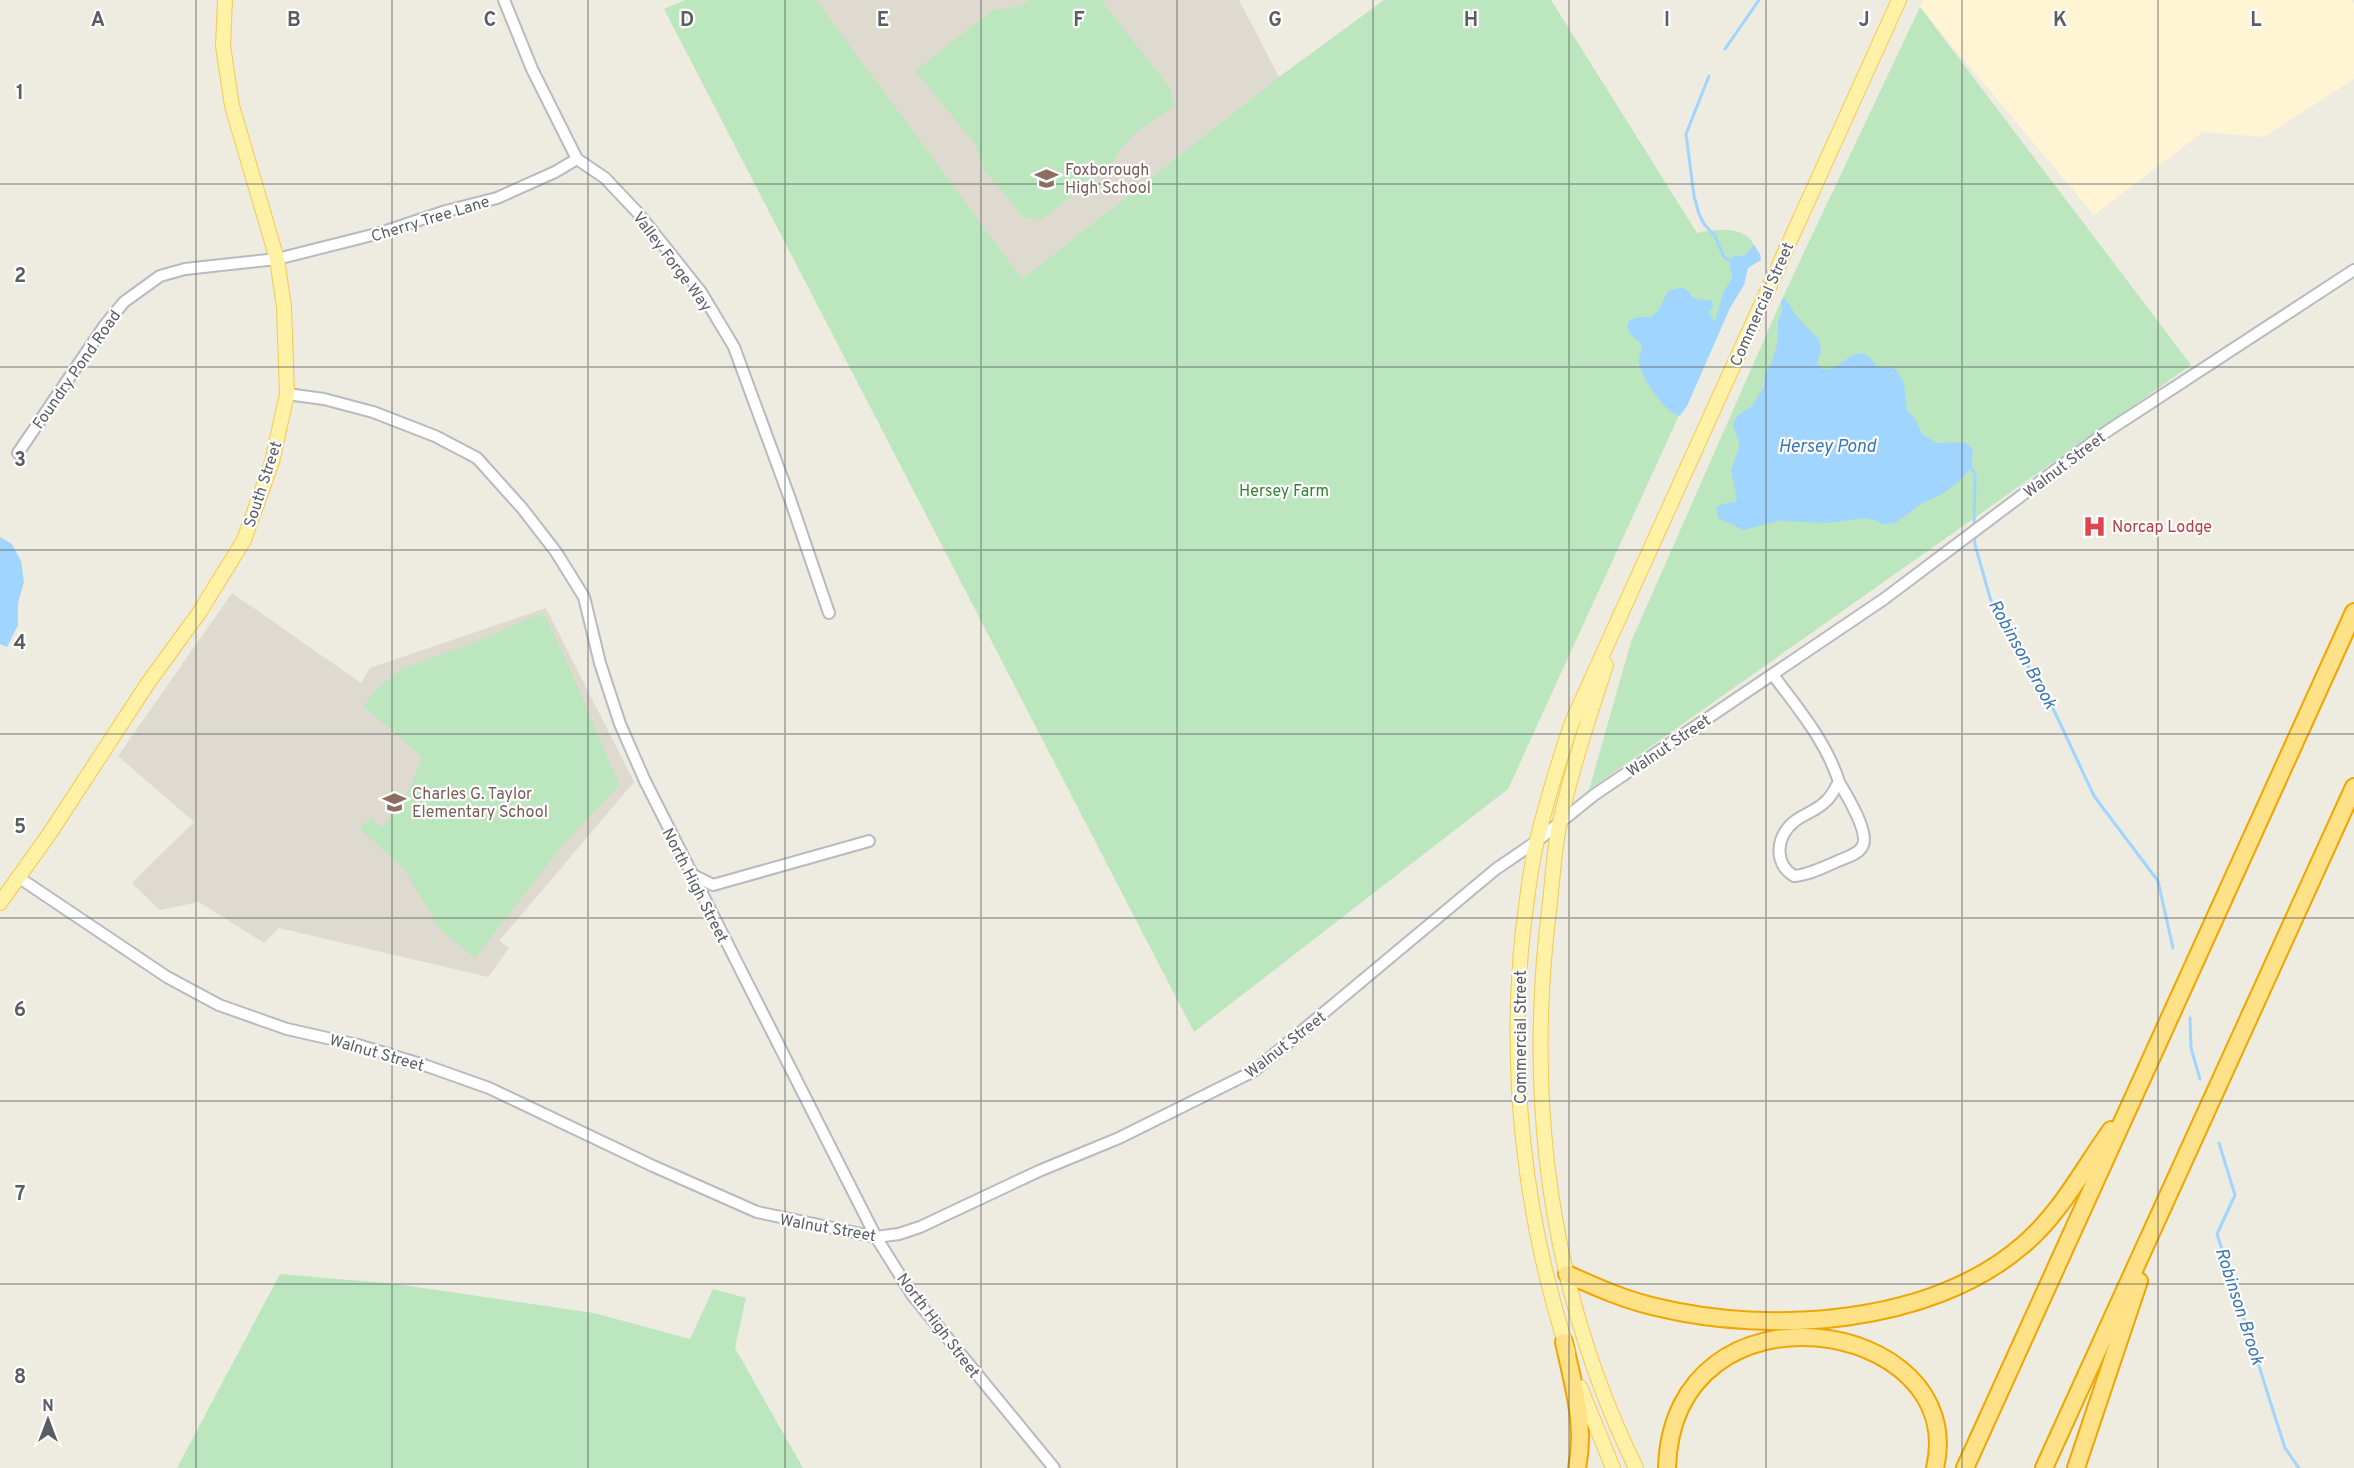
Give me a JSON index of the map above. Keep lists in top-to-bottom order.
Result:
{
  "streets": {
    "main road": ["Commercial Street", "South Street"],
    "street": [
      "Cherry Tree Lane",
      "Valley Forge Way",
      "Foundry Pond Road",
      "Walnut Street",
      "North High Street"
    ]
  },
  "crossings": [
    ["Cherry Tree Lane", "Valley Forge Way"],
    ["Cherry Tree Lane", "Foundry Pond Road"],
    ["Cherry Tree Lane", "South Street"],
    ["Commercial Street", "Walnut Street"],
    ["Foundry Pond Road", "South Street"],
    ["Walnut Street", "South Street"],
    ["Walnut Street", "North High Street"],
    ["South Street", "North High Street"]
  ],
  "water": ["Hersey Pond", "Robinson Brook"],
  "parks": ["Hersey Farm"],
  "places": {
    "school or university": ["Foxborough High School", "Charles G. Taylor Elementary School"],
    "hospital": ["Norcap Lodge"]
  },
  "north": "top",
  "grid": {
    "columns": [
      "A",
      "B",
      "C",
      "D",
      "E",
      "F",
      "G",
      "H",
      "I",
      "J",
      "K",
      "L"
    ],
    "rows": [
      "1",
      "2",
      "3",
      "4",
      "5",
      "6",
      "7",
      "8"
    ]
  }
}
